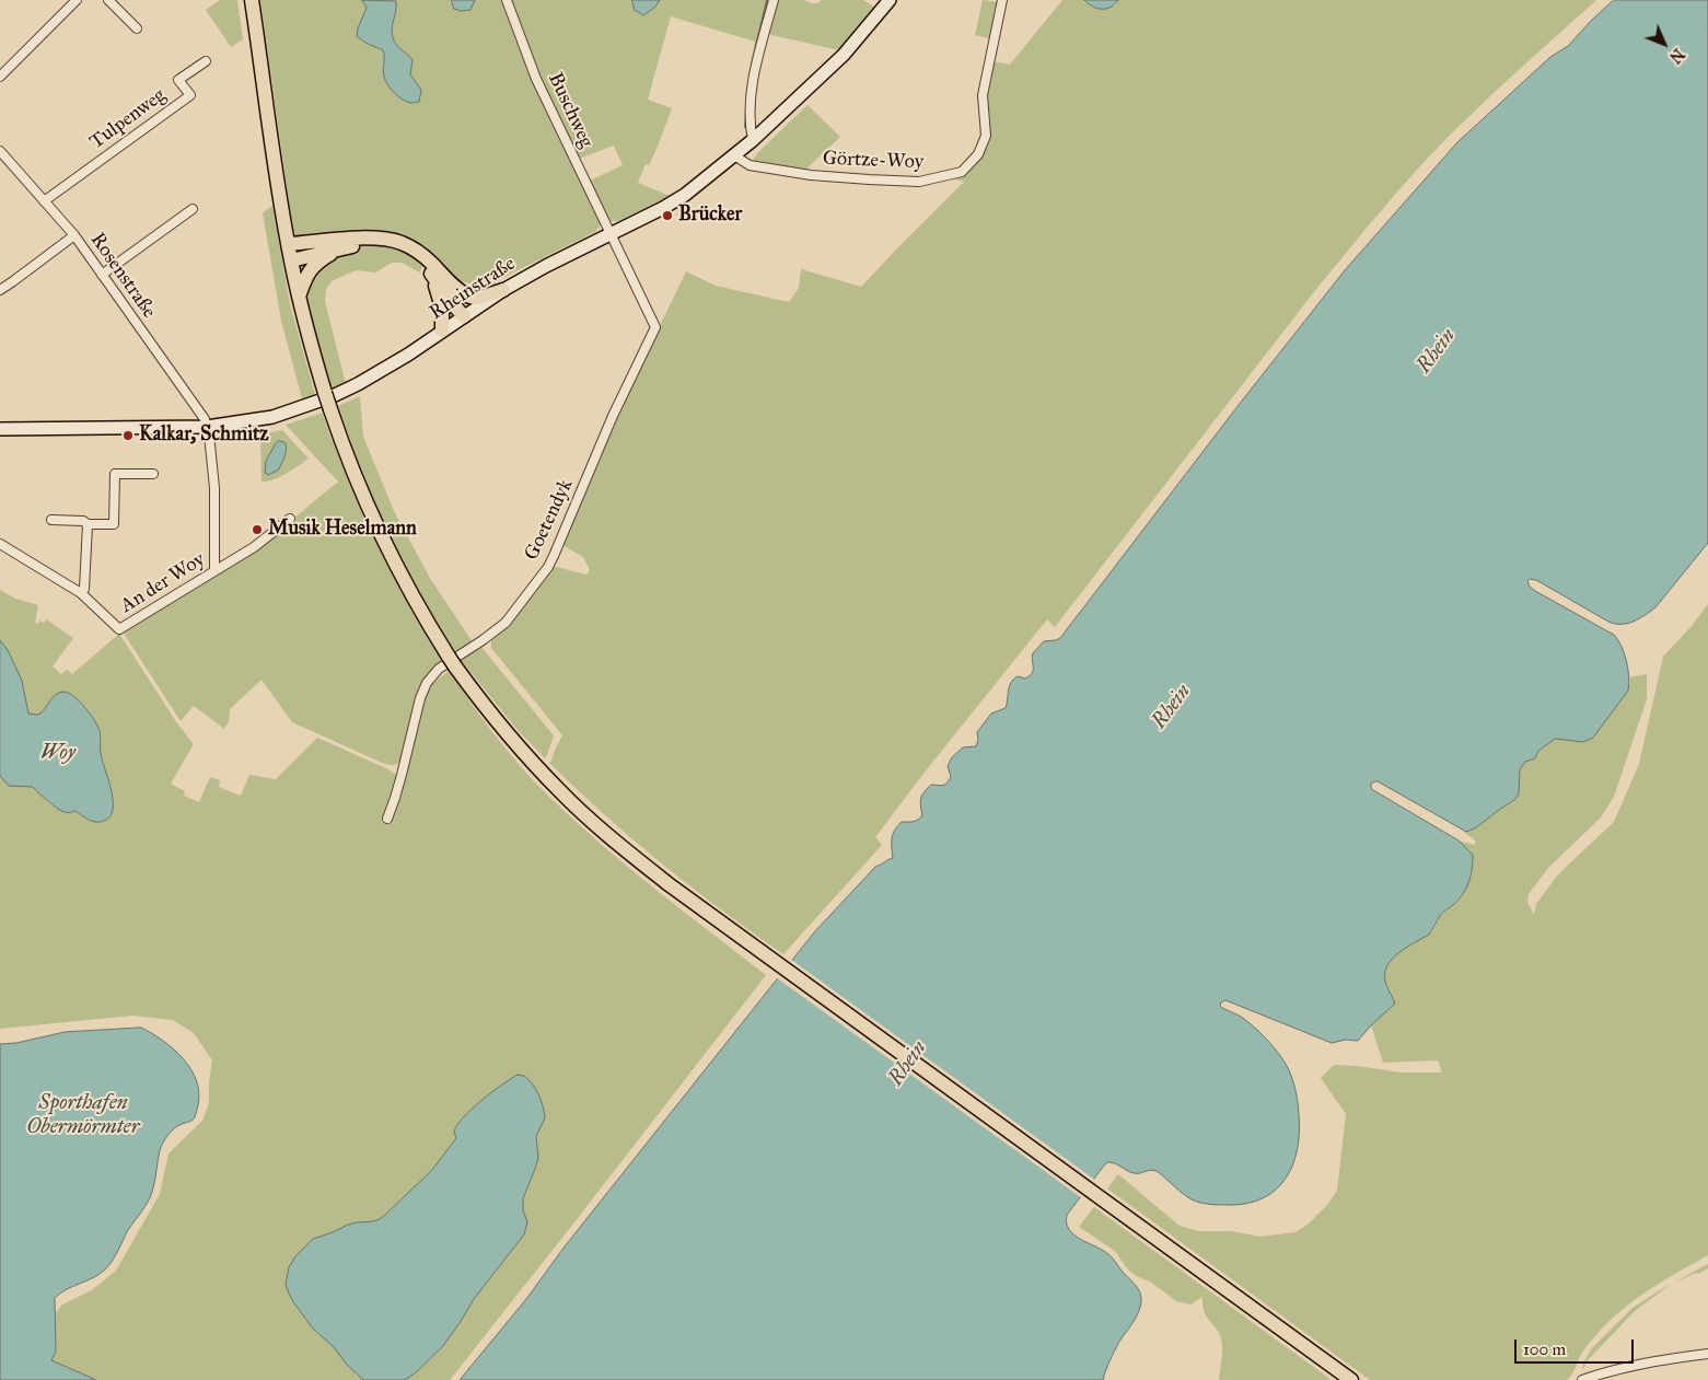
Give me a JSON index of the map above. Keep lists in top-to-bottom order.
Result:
{
  "streets": {
    "main road": ["Rheinstraße"],
    "street": [
      "Buschweg",
      "Tulpenweg",
      "Görtze-Woy",
      "Rosenstraße",
      "Goetendyk",
      "An der Woy"
    ]
  },
  "crossings": [
    ["Buschweg", "Rheinstraße"],
    ["Buschweg", "Goetendyk"],
    ["Tulpenweg", "Rosenstraße"],
    ["Görtze-Woy", "Rheinstraße"],
    ["Rosenstraße", "Rheinstraße"],
    ["Rheinstraße", "Goetendyk"]
  ],
  "water": ["Rhein", "Woy", "Sporthafen Obermörmter"],
  "places": ["Brücker", "Kalkar, Schmitz", "Musik Heselmann"],
  "scale_bar": "100 m",
  "north": "bottom right"
}
